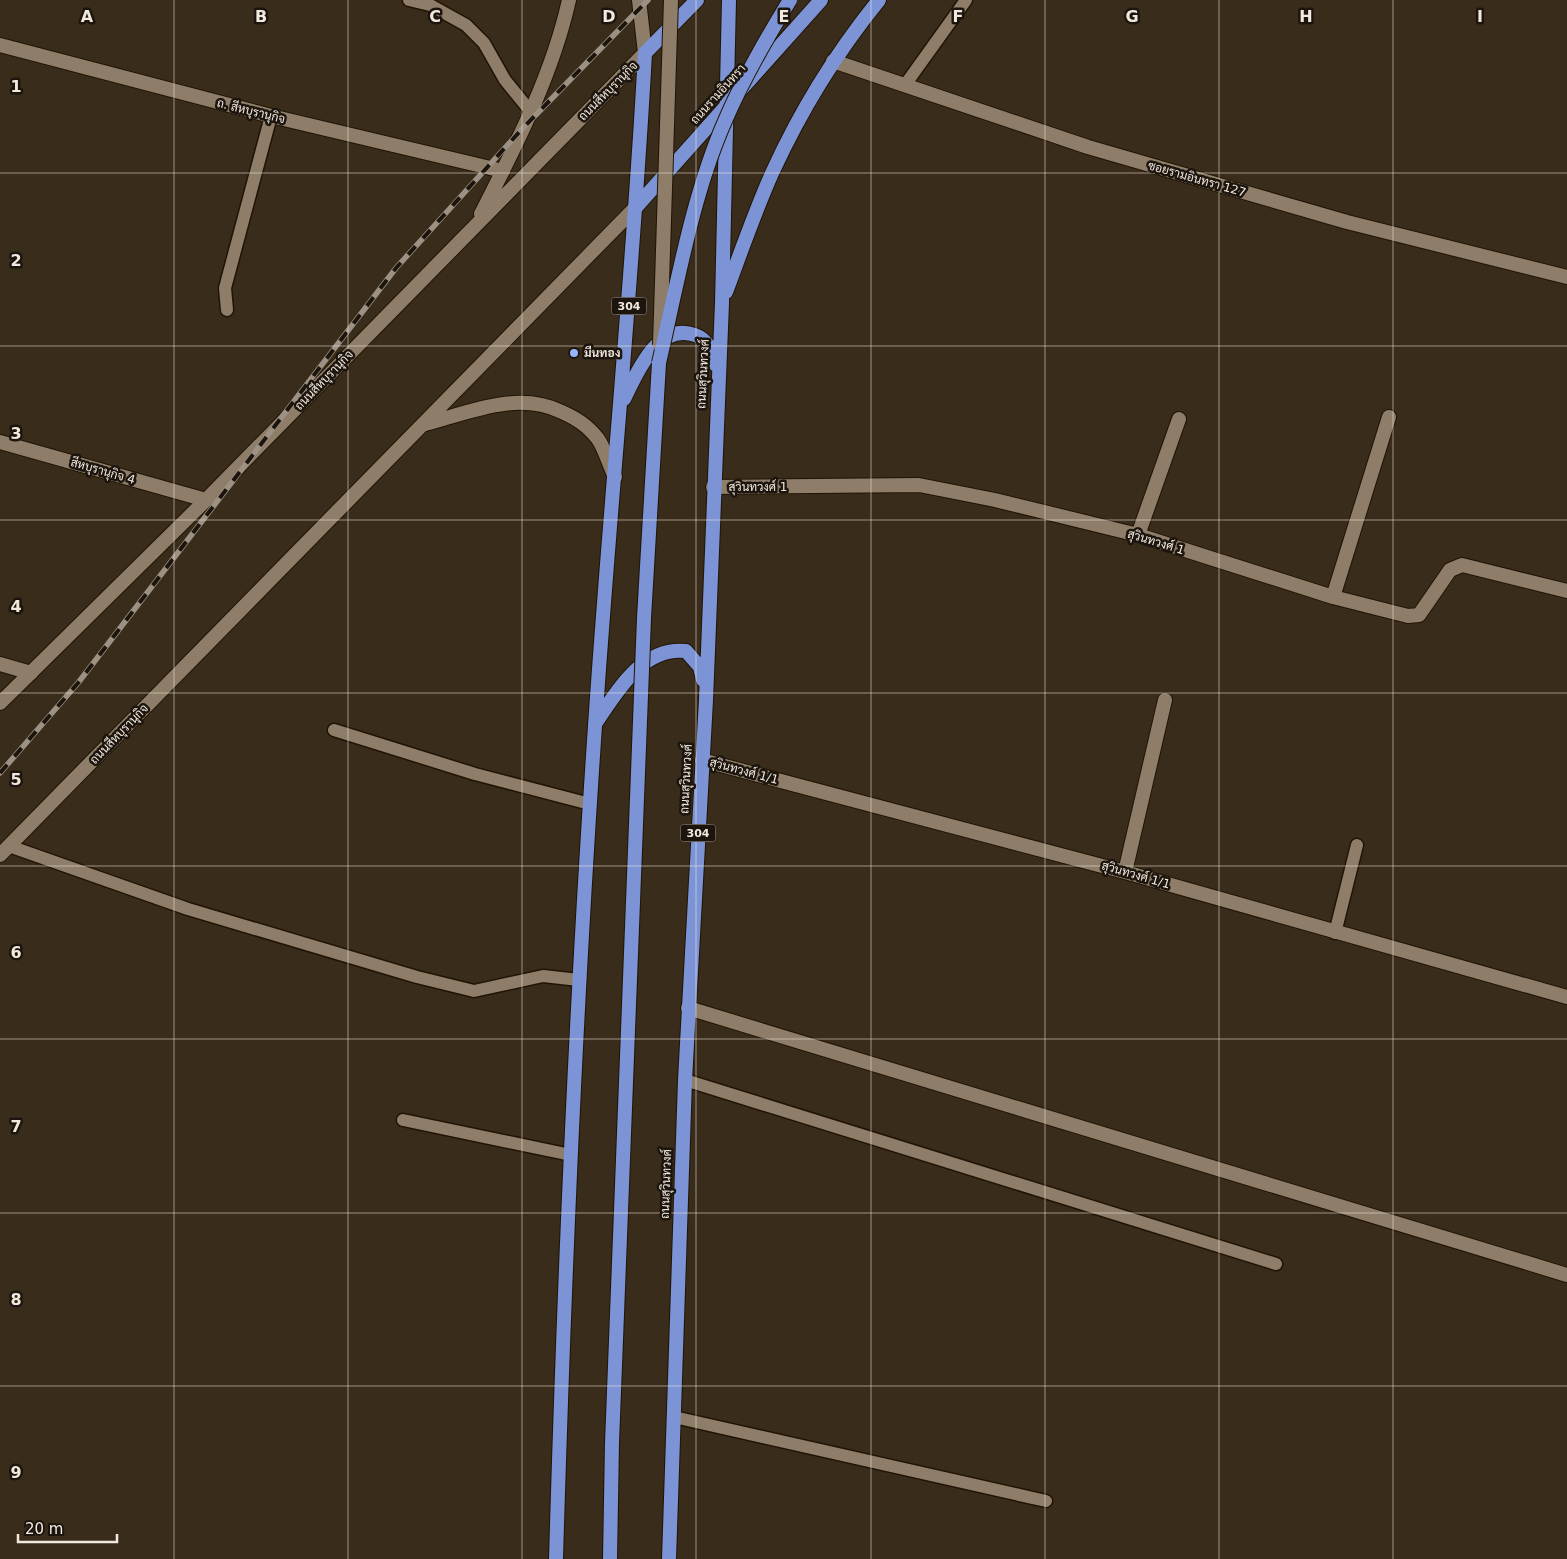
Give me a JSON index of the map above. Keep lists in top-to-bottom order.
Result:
{
  "streets": {
    "highway": ["ถนนรามอินทรา", "304", "ถนนสุวินทวงศ์"],
    "street": [
      "ถนนสีหบุรานุกิจ",
      "ถ. สีหบุรานุกิจ",
      "ซอยรามอินทรา 127",
      "สีหบุรานุกิจ 4",
      "สุวินทวงศ์ 1",
      "สุวินทวงศ์ 1/1"
    ]
  },
  "crossings": [
    ["ถนนสีหบุรานุกิจ", "ถนนรามอินทรา"],
    ["ถนนสีหบุรานุกิจ", "304"],
    ["ถนนสีหบุรานุกิจ", "สีหบุรานุกิจ 4"],
    ["ถนนรามอินทรา", "304"],
    ["ถนนรามอินทรา", "ถนนสุวินทวงศ์"],
    ["ถนนสุวินทวงศ์", "สุวินทวงศ์ 1"],
    ["ถนนสุวินทวงศ์", "สุวินทวงศ์ 1/1"]
  ],
  "places": ["มีนทอง"],
  "scale_bar": "20 m",
  "grid": {
    "columns": [
      "A",
      "B",
      "C",
      "D",
      "E",
      "F",
      "G",
      "H",
      "I"
    ],
    "rows": [
      "1",
      "2",
      "3",
      "4",
      "5",
      "6",
      "7",
      "8",
      "9"
    ]
  }
}
